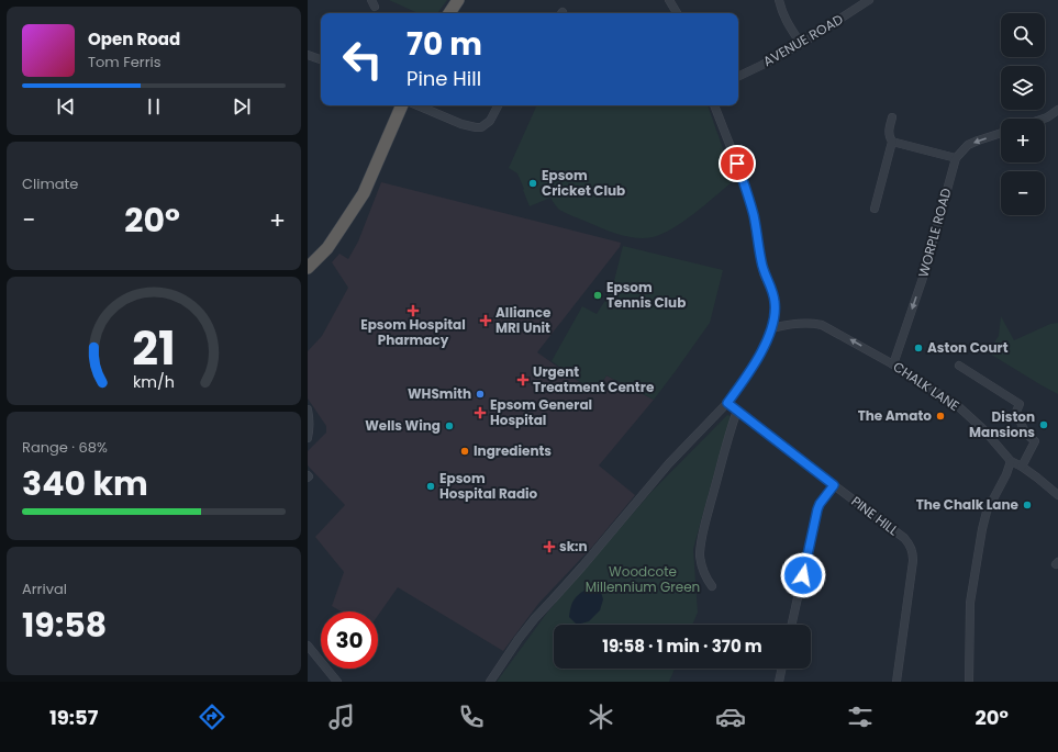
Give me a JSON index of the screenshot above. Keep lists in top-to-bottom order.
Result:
{
  "streets": {
    "street": [
      "AVENUE ROAD",
      "WORPLE ROAD",
      "CHALK LANE",
      "PINE HILL"
    ]
  },
  "crossings": [
    ["WORPLE ROAD", "CHALK LANE"]
  ],
  "one_way": ["CHALK LANE"],
  "parks": ["Woodcote Millennium Green"],
  "places": {
    "other": [
      "Epsom Cricket Club",
      "Epsom Tennis Club",
      "Aston Court",
      "WHSmith",
      "The Amato",
      "Diston Mansions",
      "Wells Wing",
      "Ingredients",
      "Epsom Hospital Radio",
      "The Chalk Lane"
    ],
    "health": [
      "Epsom Hospital Pharmacy",
      "Alliance MRI Unit",
      "Urgent Treatment Centre",
      "Epsom General Hospital",
      "sk:n"
    ]
  },
  "page": {
    "map_buttons": ["+", "−"],
    "turn": ["70 m", "Pine Hill"],
    "song": ["Open Road", "Tom Ferris"],
    "tile": [
      "Climate",
      ["Range · 68%", "340 km"],
      ["Arrival", "19:58"]
    ],
    "heat": ["−", "20°", "+"],
    "limit": "30",
    "trip": "19:58 · 1 min · 370 m",
    "tabs": ["19:57", "20°"],
    "gauge": ["21", "km/h"]
  }
}
